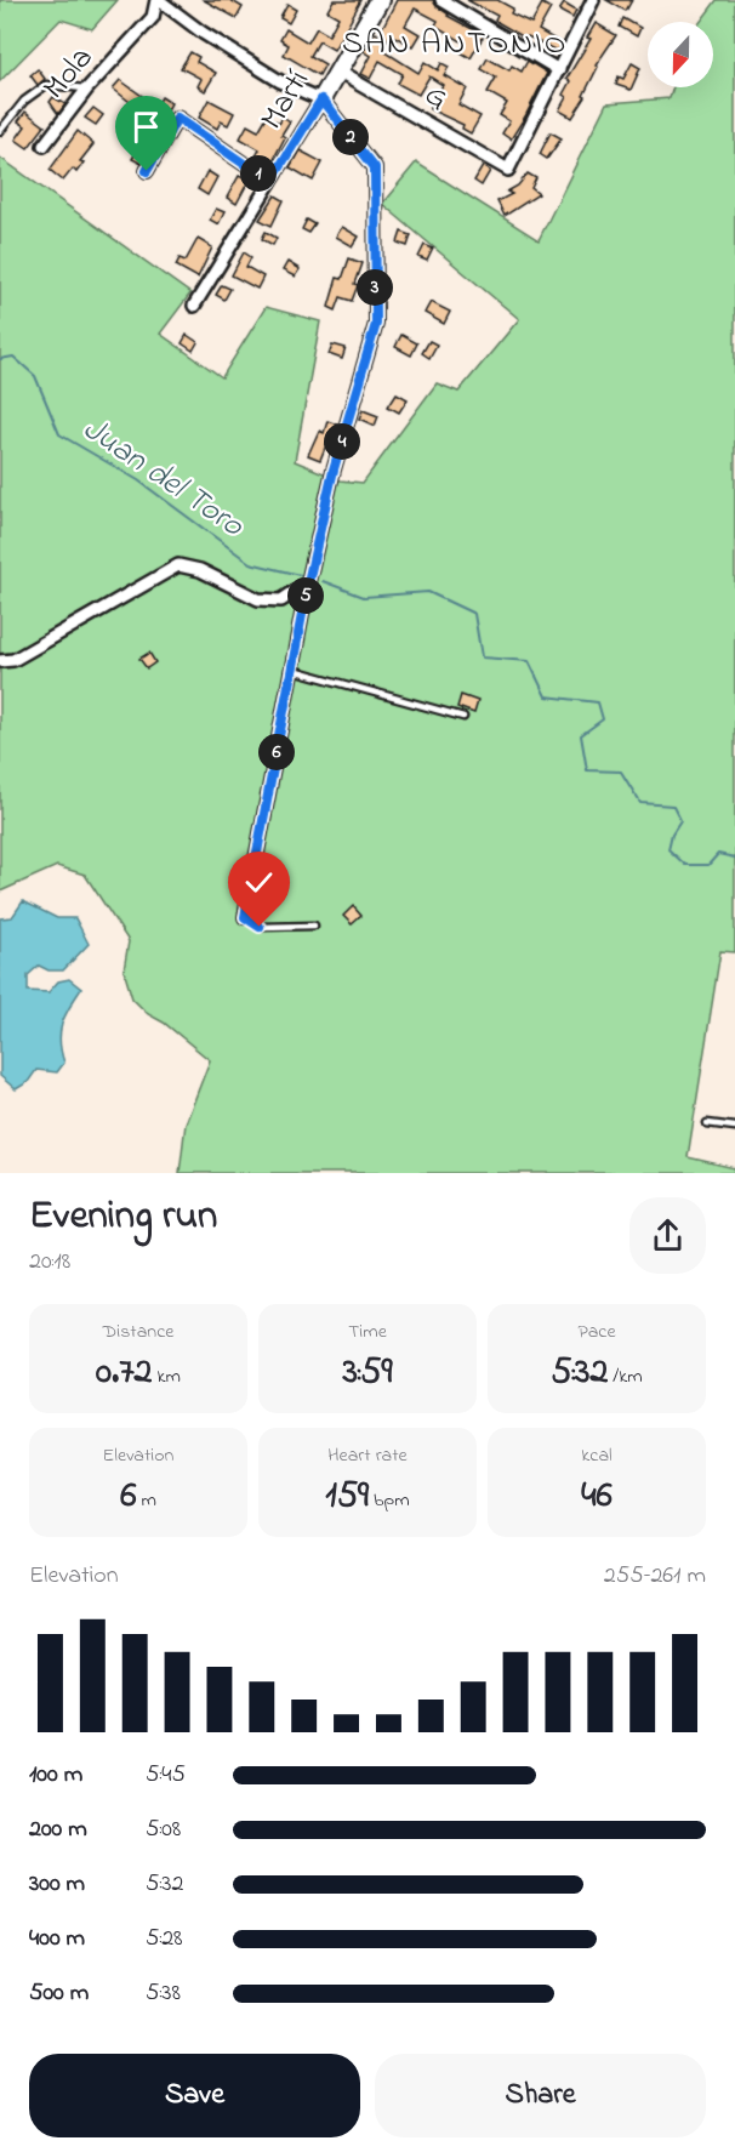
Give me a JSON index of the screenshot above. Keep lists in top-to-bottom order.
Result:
{
  "streets": {
    "street": ["Mola", "G", "Martí"]
  },
  "crossings": [
    ["G", "Martí"]
  ],
  "districts": ["SAN ANTONIO"],
  "water": ["Juan del Toro"],
  "north": "bottom",
  "page": {
    "pins": [
      "2",
      "1",
      "3",
      "4",
      "5",
      "6"
    ],
    "heading": ["Evening run", "20:18"],
    "stats": [
      ["Distance", "0.72 km"],
      ["Time", "3:59"],
      ["Pace", "5:32 /km"],
      ["Elevation", "6 m"],
      ["Heart rate", "159 bpm"],
      ["kcal", "46"]
    ],
    "chart": ["Elevation", "255–261 m"],
    "list": [
      {
        "name": "100 m",
        "note": "5:45"
      },
      {
        "name": "200 m",
        "note": "5:08"
      },
      {
        "name": "300 m",
        "note": "5:32"
      },
      {
        "name": "400 m",
        "note": "5:28"
      },
      {
        "name": "500 m",
        "note": "5:38"
      }
    ],
    "buttons": ["Save", "Share"]
  }
}
